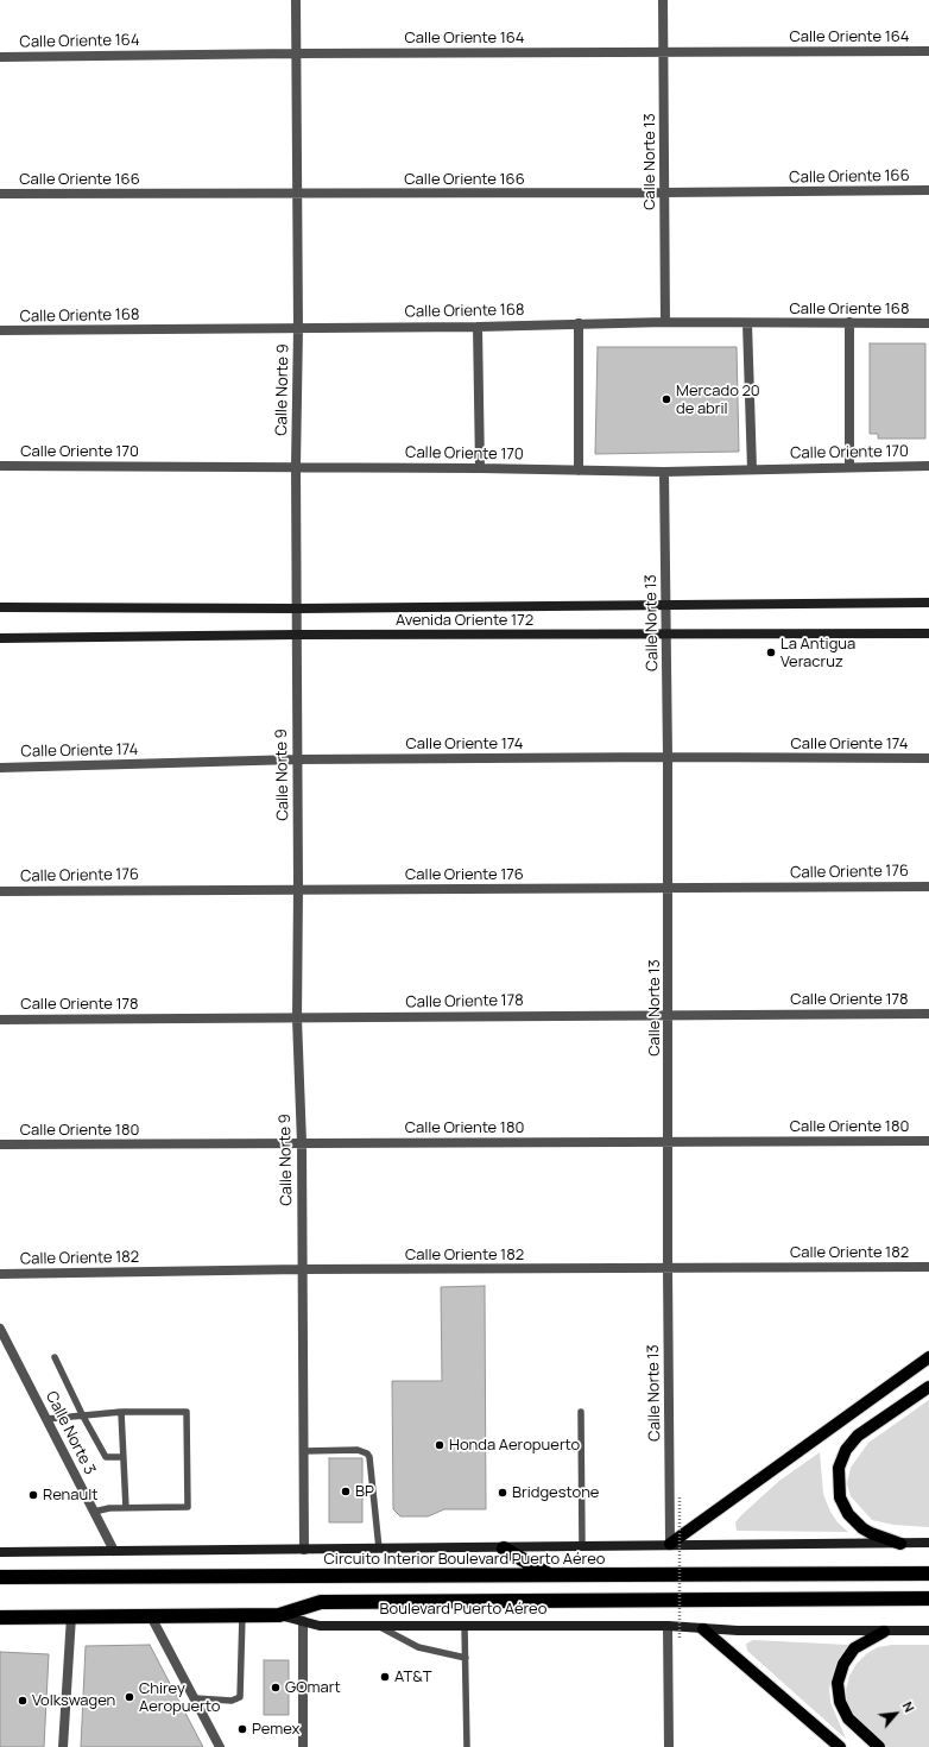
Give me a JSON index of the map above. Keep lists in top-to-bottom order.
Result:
{
  "streets": {
    "highway": ["Circuito Interior Boulevard Puerto Aéreo", "Boulevard Puerto Aéreo"],
    "street": [
      "Calle Oriente 164",
      "Calle Norte 13",
      "Calle Oriente 166",
      "Calle Oriente 168",
      "Calle Norte 9",
      "Calle Oriente 170",
      "Avenida Oriente 172",
      "Calle Oriente 174",
      "Calle Oriente 176",
      "Calle Oriente 178",
      "Calle Oriente 180",
      "Calle Oriente 182",
      "Calle Norte 3"
    ]
  },
  "crossings": [
    ["Calle Oriente 164", "Calle Norte 13"],
    ["Calle Oriente 164", "Calle Norte 9"],
    ["Calle Norte 13", "Calle Oriente 166"],
    ["Calle Norte 13", "Calle Oriente 168"],
    ["Calle Norte 13", "Calle Oriente 170"],
    ["Calle Norte 13", "Avenida Oriente 172"],
    ["Calle Norte 13", "Calle Oriente 174"],
    ["Calle Norte 13", "Calle Oriente 176"],
    ["Calle Norte 13", "Calle Oriente 178"],
    ["Calle Norte 13", "Calle Oriente 180"],
    ["Calle Norte 13", "Calle Oriente 182"],
    ["Calle Oriente 166", "Calle Norte 9"],
    ["Calle Oriente 168", "Calle Norte 9"],
    ["Calle Norte 9", "Calle Oriente 170"],
    ["Calle Norte 9", "Avenida Oriente 172"],
    ["Calle Norte 9", "Calle Oriente 174"],
    ["Calle Norte 9", "Calle Oriente 176"],
    ["Calle Norte 9", "Calle Oriente 178"],
    ["Calle Norte 9", "Calle Oriente 180"],
    ["Calle Norte 9", "Calle Oriente 182"]
  ],
  "places": [
    "Mercado 20 de abril",
    "La Antigua Veracruz",
    "Honda Aeropuerto",
    "BP",
    "Bridgestone",
    "Renault",
    "AT&T",
    "GOmart",
    "Chirey Aeropuerto",
    "Volkswagen",
    "Pemex"
  ],
  "north": "top right"
}
